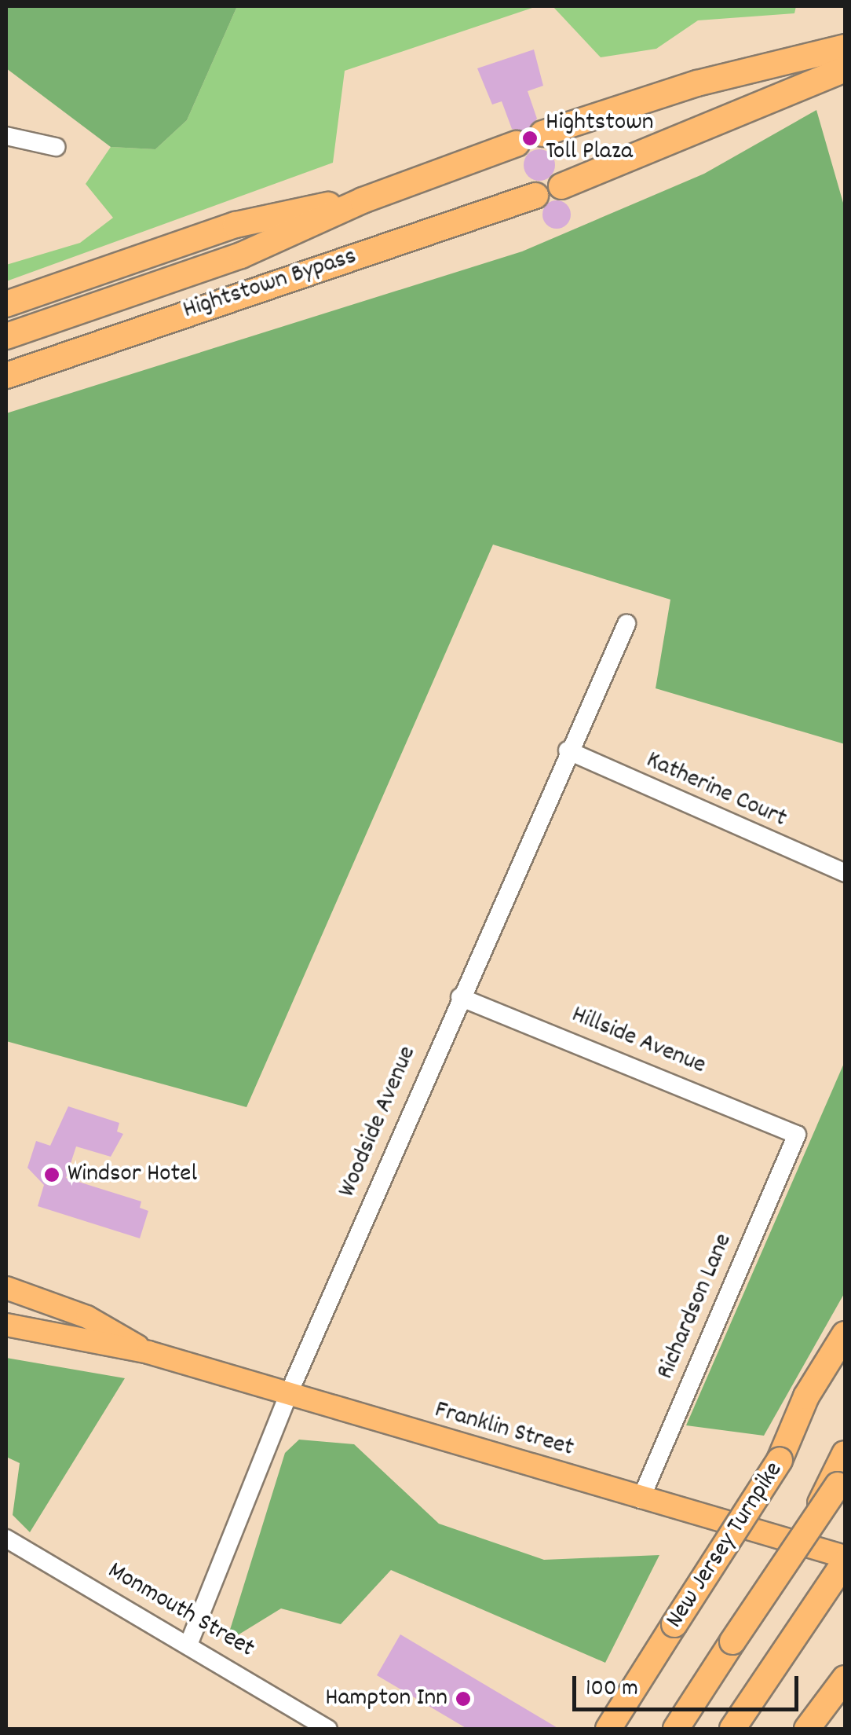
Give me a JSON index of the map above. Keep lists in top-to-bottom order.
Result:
{
  "streets": {
    "highway": ["Hightstown Bypass", "New Jersey Turnpike"],
    "main road": ["Franklin Street"],
    "street": [
      "Katherine Court",
      "Hillside Avenue",
      "Woodside Avenue",
      "Richardson Lane",
      "Monmouth Street"
    ]
  },
  "crossings": [
    ["Katherine Court", "Woodside Avenue"],
    ["Hillside Avenue", "Woodside Avenue"],
    ["Hillside Avenue", "Richardson Lane"],
    ["Woodside Avenue", "Franklin Street"],
    ["Woodside Avenue", "Monmouth Street"],
    ["Richardson Lane", "Franklin Street"]
  ],
  "places": ["Hightstown Toll Plaza", "Windsor Hotel", "Hampton Inn"],
  "scale_bar": "100 m"
}
